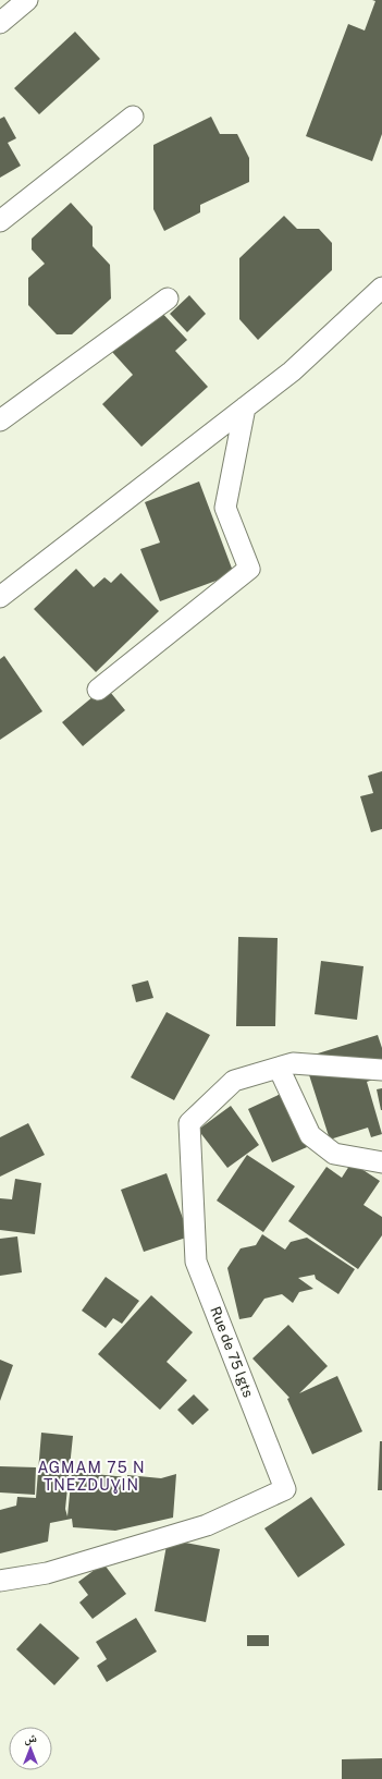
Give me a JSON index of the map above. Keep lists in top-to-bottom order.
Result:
{
  "streets": {
    "street": ["Rue de 75 lgts"]
  },
  "districts": ["AGMAM 75 N TNEZDUƔIN"],
  "north": "top"
}
